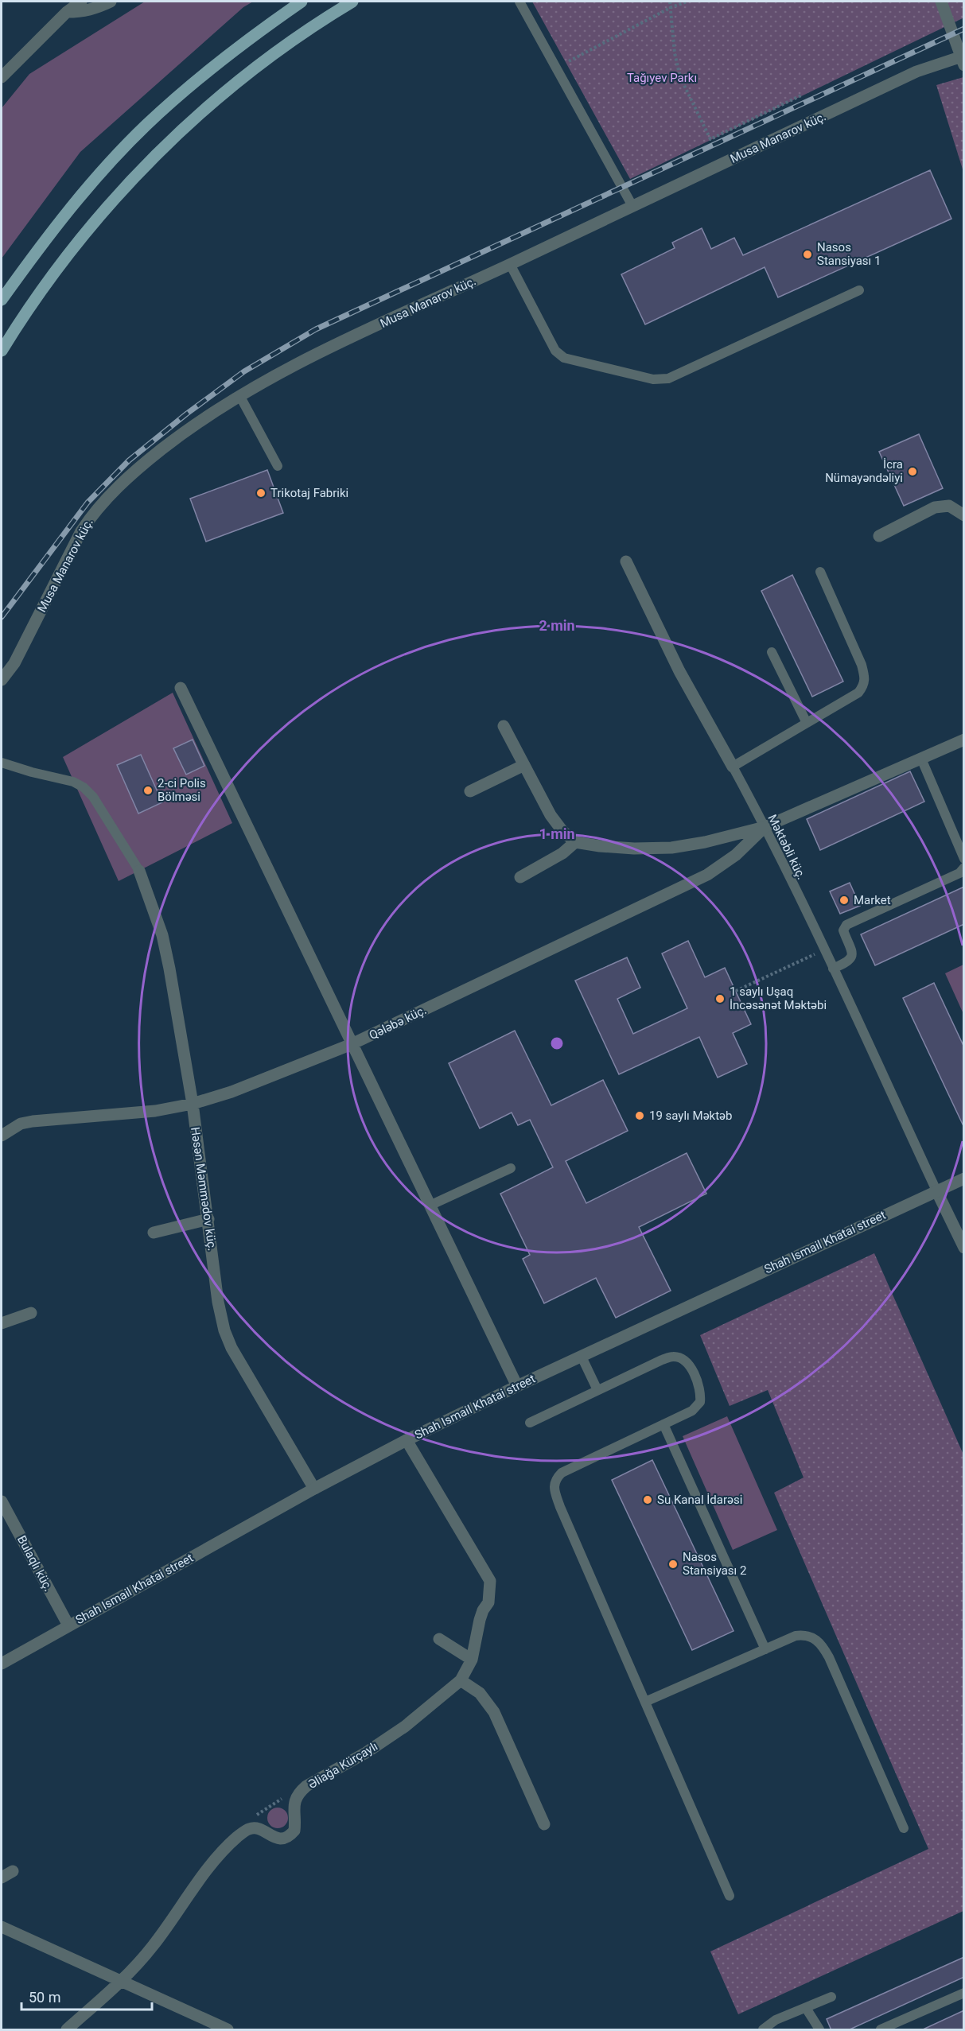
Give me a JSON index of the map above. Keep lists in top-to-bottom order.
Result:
{
  "streets": {
    "street": [
      "Musa Manarov küç.",
      "Qələbə küç.",
      "Həsən Məmmədov küç.",
      "Shah Ismail Khatai street",
      "Bulaqlı küç.",
      "Əliağa Kürçaylı"
    ],
    "lane": ["Məktəbli küç."]
  },
  "crossings": [
    ["Məktəbli küç.", "Qələbə küç."],
    ["Məktəbli küç.", "Shah Ismail Khatai street"],
    ["Qələbə küç.", "Həsən Məmmədov küç."],
    ["Həsən Məmmədov küç.", "Shah Ismail Khatai street"],
    ["Shah Ismail Khatai street", "Bulaqlı küç."],
    ["Shah Ismail Khatai street", "Əliağa Kürçaylı"]
  ],
  "parks": ["Tağıyev Parkı"],
  "places": [
    "Nasos Stansiyası 1",
    "İcra Nümayəndəliyi",
    "Trikotaj Fabriki",
    "2-ci Polis Bölməsi",
    "Market",
    "1 saylı Uşaq İncəsənət Məktəbi",
    "19 saylı Məktəb",
    "Su Kanal İdarəsi",
    "Nasos Stansiyası 2"
  ],
  "scale_bar": "50 m",
  "rings": ["2 min", "1 min"]
}
